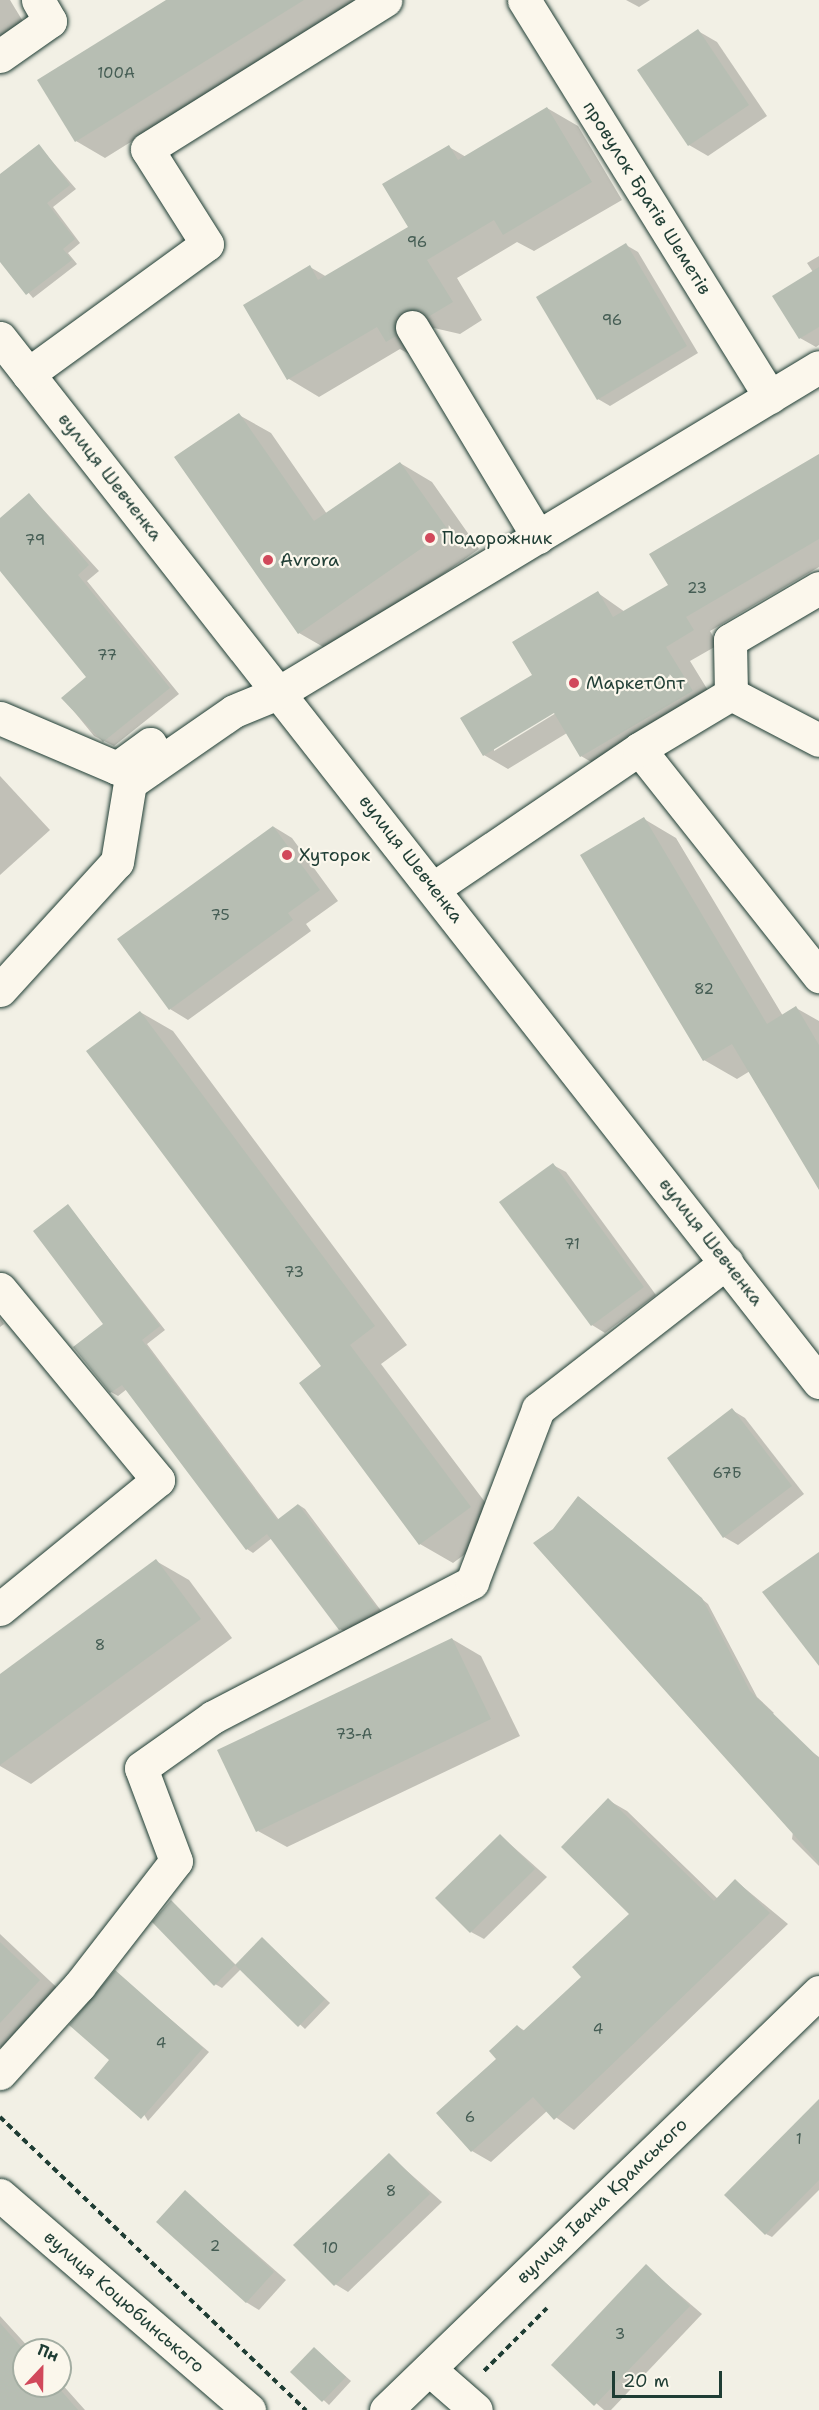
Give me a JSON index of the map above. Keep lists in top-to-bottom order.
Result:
{
  "streets": {
    "street": [
      "провулок Братів Шеметів",
      "вулиця Шевченка",
      "вулиця Івана Крамського",
      "вулиця Коцюбинського"
    ]
  },
  "places": [
    "Подорожник",
    "Avrora",
    "МаркетОпт",
    "Хуторок"
  ],
  "house_numbers": [
    "100А",
    "96",
    "96",
    "79",
    "23",
    "77",
    "75",
    "82",
    "71",
    "73",
    "67Б",
    "8",
    "73-А",
    "4",
    "4",
    "6",
    "1",
    "8",
    "2",
    "10",
    "3"
  ],
  "scale_bar": "20 m",
  "north": "top"
}
